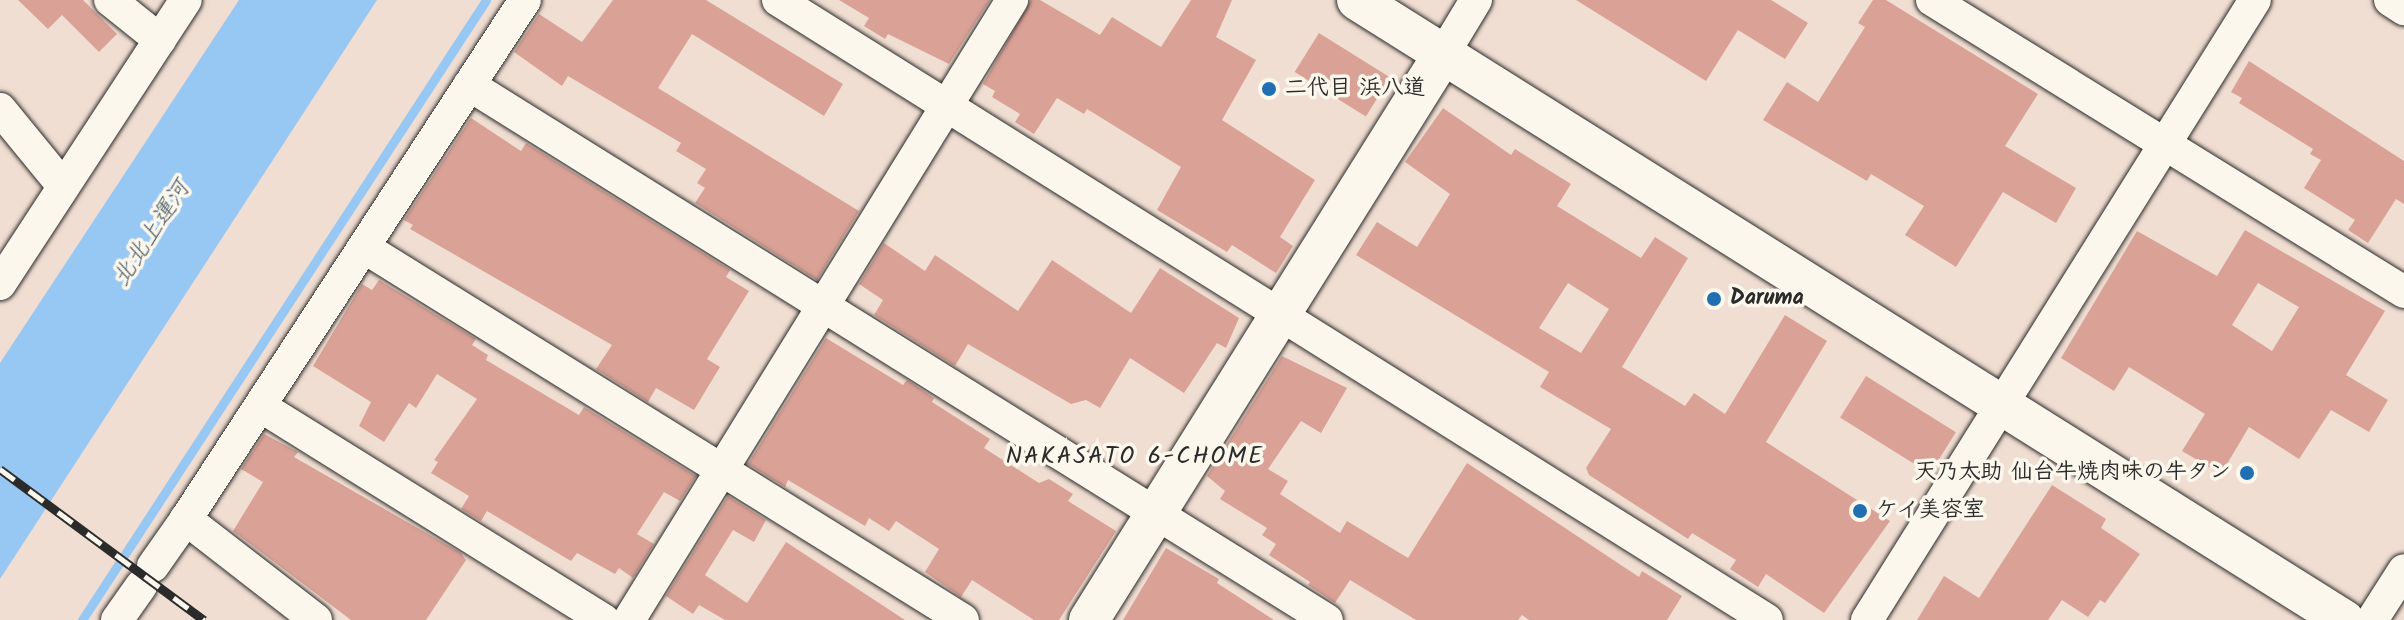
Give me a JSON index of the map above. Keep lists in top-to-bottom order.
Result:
{
  "districts": ["NAKASATO 6-CHOME"],
  "water": ["北北上運河"],
  "places": [
    "二代目 浜八道",
    "Daruma",
    "天乃太助 仙台牛焼肉味の牛タン",
    "ケイ美容室"
  ]
}
